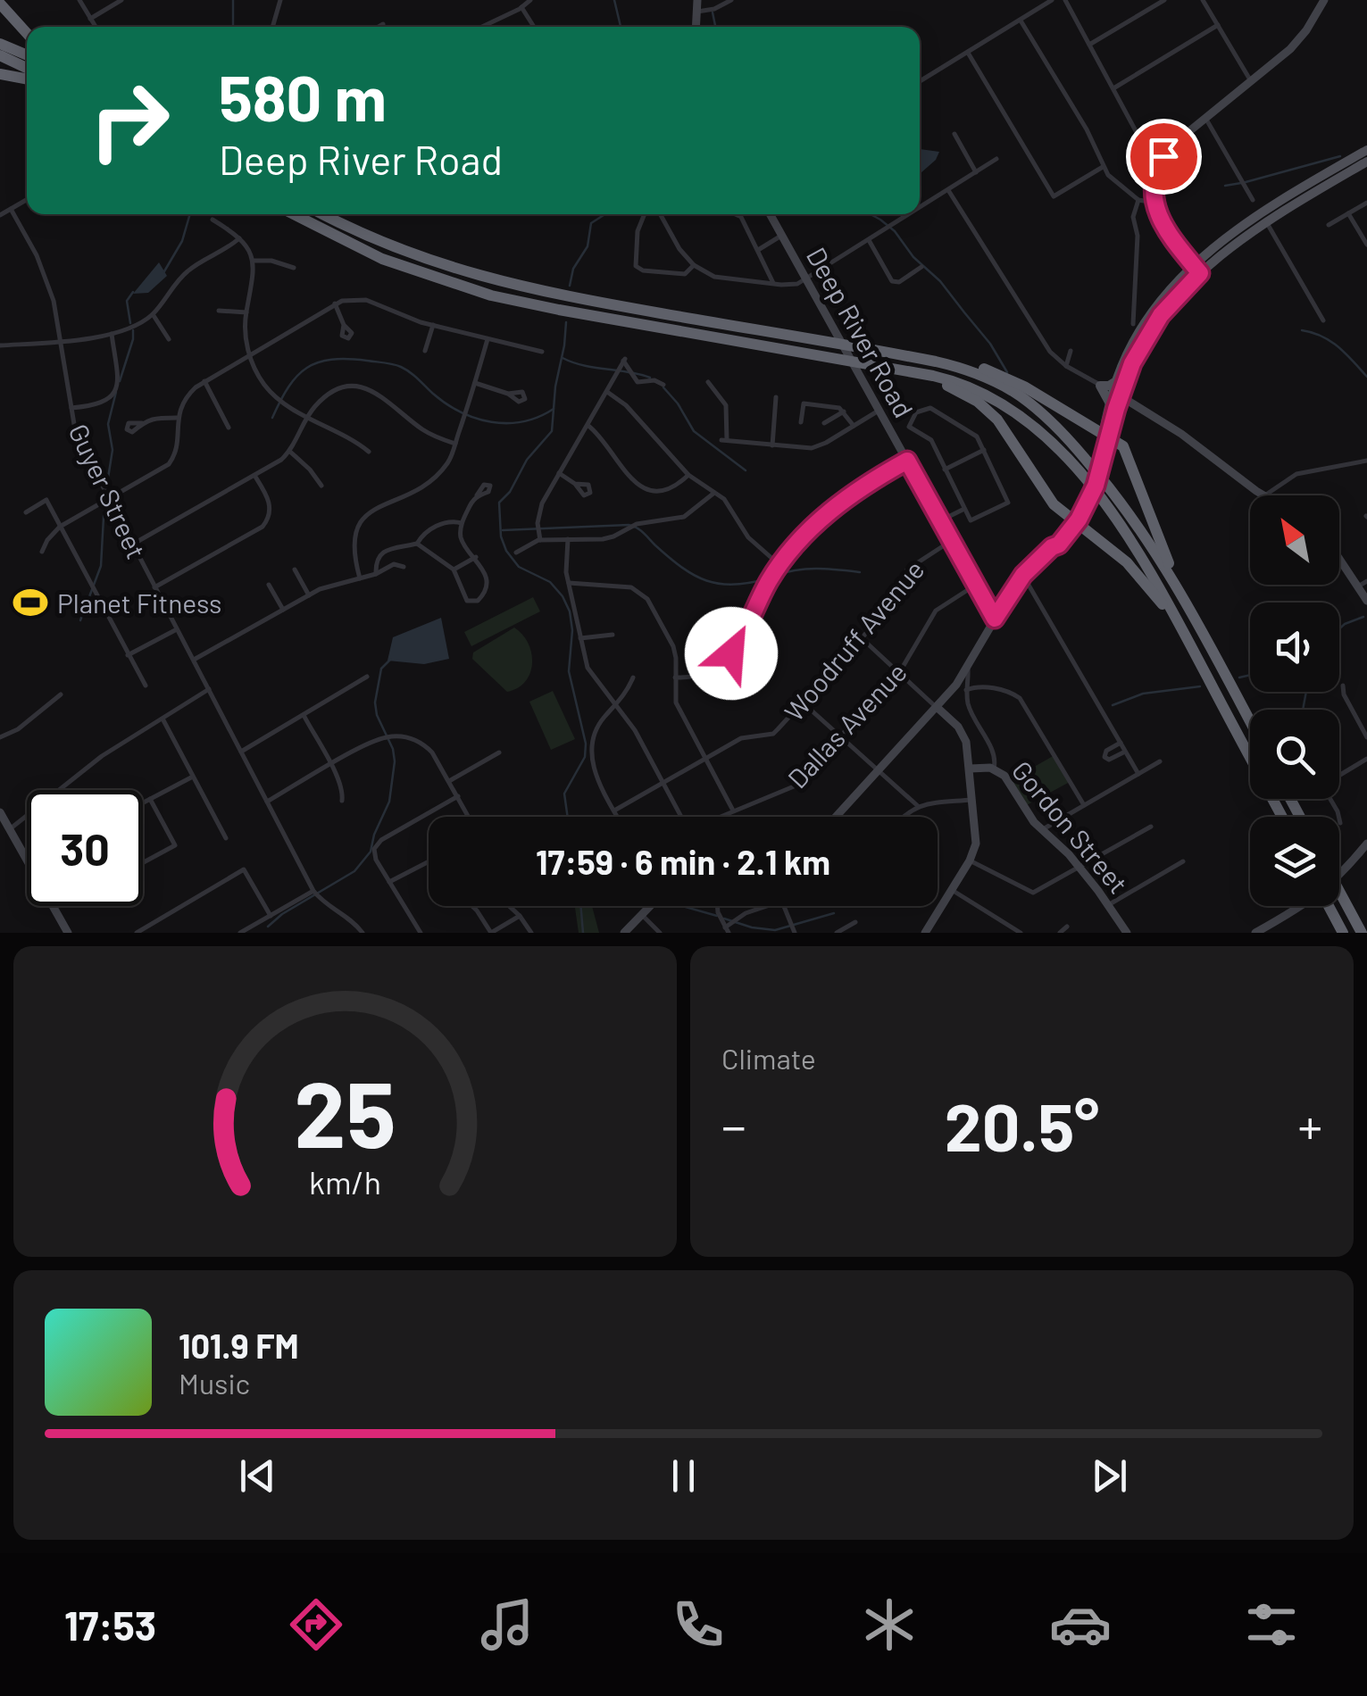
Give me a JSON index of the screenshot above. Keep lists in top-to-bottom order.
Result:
{
  "streets": {
    "street": [
      "Deep River Road",
      "Guyer Street",
      "Woodruff Avenue",
      "Dallas Avenue",
      "Gordon Street"
    ]
  },
  "crossings": [
    ["Deep River Road", "Woodruff Avenue"],
    ["Deep River Road", "Dallas Avenue"]
  ],
  "places": {
    "sports": ["Planet Fitness"]
  },
  "north": "top left",
  "page": {
    "turn": ["580 m", "Deep River Road"],
    "limit": "30",
    "trip": "17:59 · 6 min · 2.1 km",
    "tile": "Climate",
    "heat": ["−", "20.5°", "+"],
    "song": ["101.9 FM", "Music"],
    "tabs": "17:53",
    "gauge": ["25", "km/h"]
  }
}
